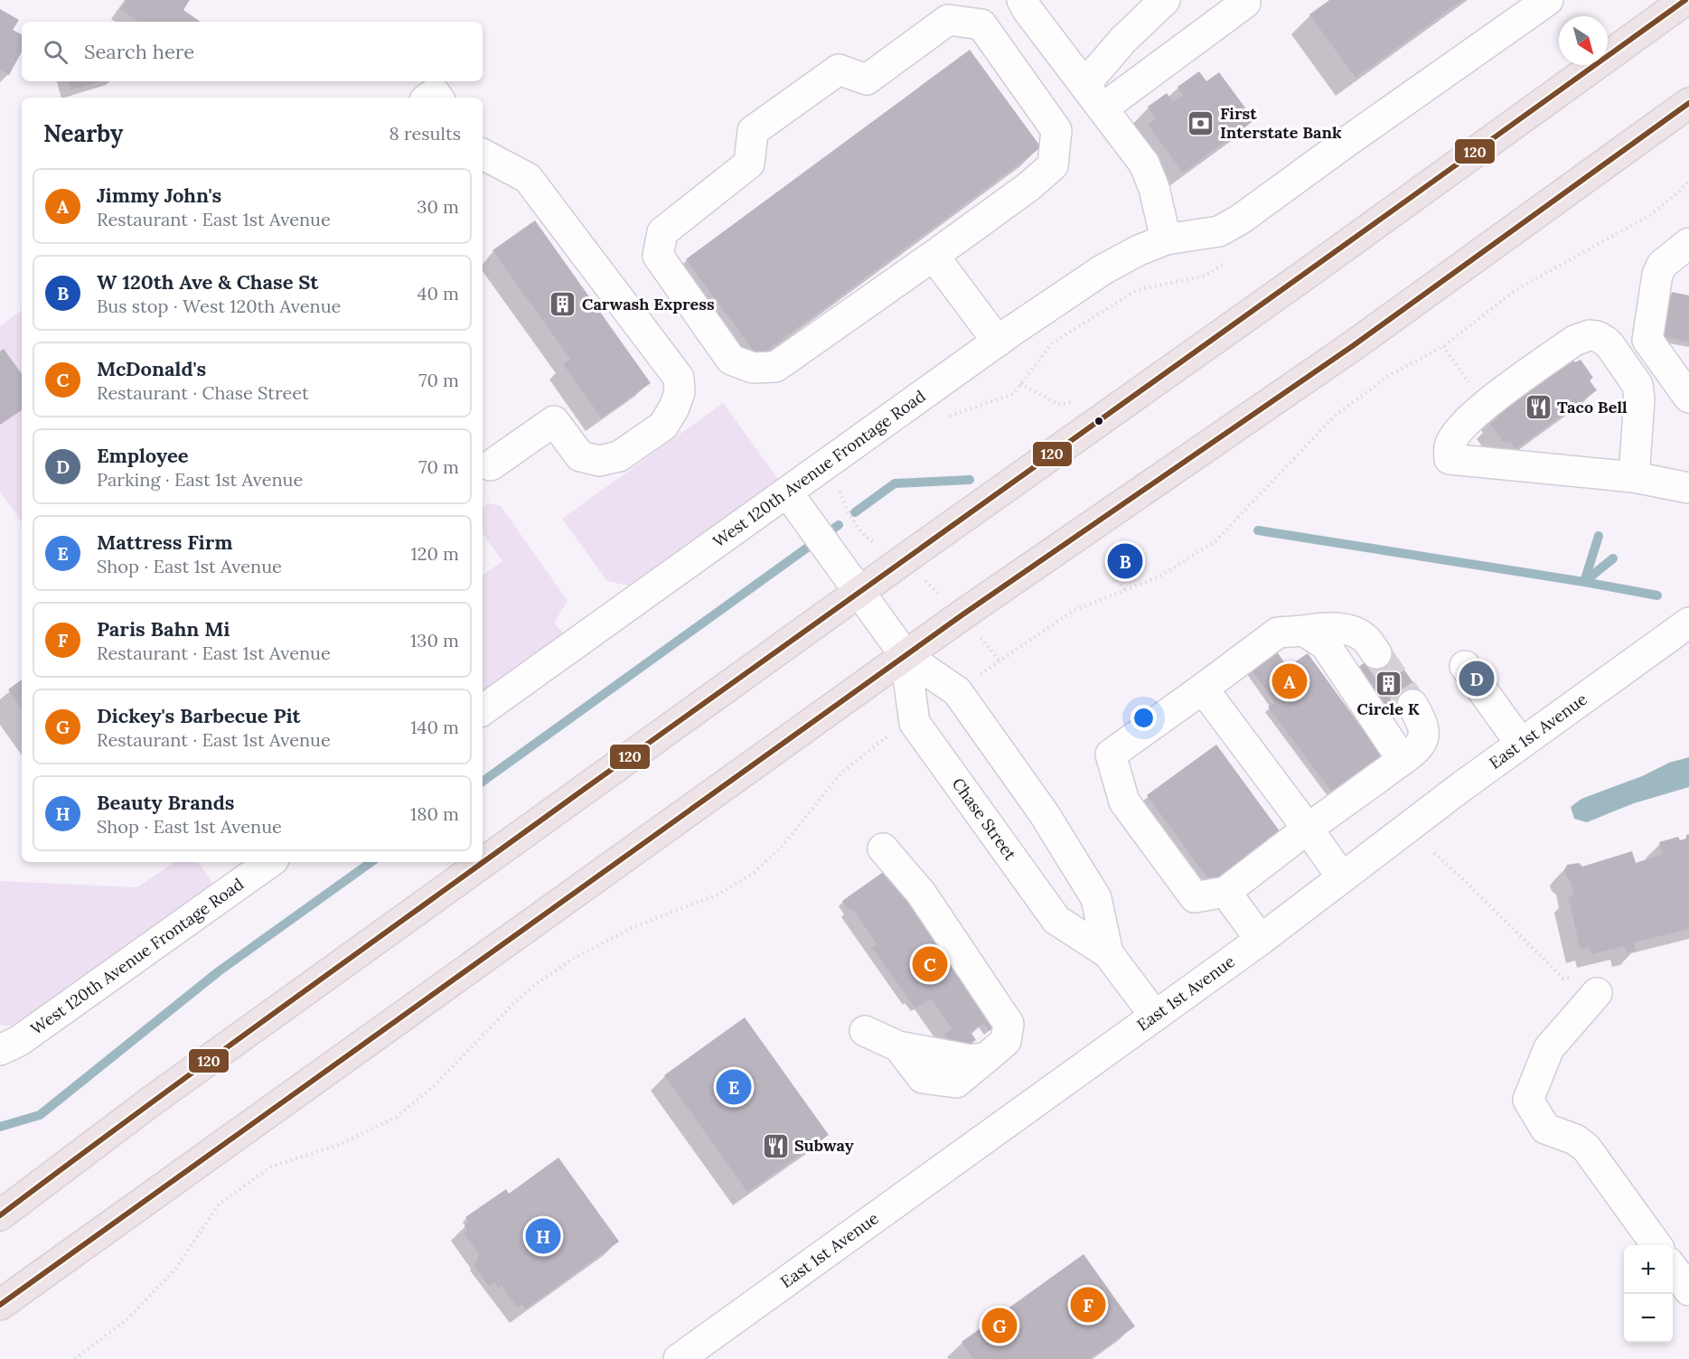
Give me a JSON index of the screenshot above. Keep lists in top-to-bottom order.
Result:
{
  "streets": {
    "street": ["West 120th Avenue Frontage Road", "East 1st Avenue", "Chase Street"]
  },
  "crossings": [
    ["West 120th Avenue Frontage Road", "Chase Street"],
    ["East 1st Avenue", "Chase Street"]
  ],
  "places": {
    "bank": ["First Interstate Bank"],
    "building": ["Carwash Express", "Circle K"],
    "restaurant": ["Taco Bell", "Subway"]
  },
  "lines": ["transit line 120"],
  "north": "bottom right",
  "page": {
    "search": "Search here",
    "heading": ["Nearby", "8 results"],
    "list": [
      {
        "mark": "A",
        "name": "Jimmy John's",
        "note": "Restaurant · East 1st Avenue",
        "value": "30 m"
      },
      {
        "mark": "B",
        "name": "W 120th Ave & Chase St",
        "note": "Bus stop · West 120th Avenue",
        "value": "40 m"
      },
      {
        "mark": "C",
        "name": "McDonald's",
        "note": "Restaurant · Chase Street",
        "value": "70 m"
      },
      {
        "mark": "D",
        "name": "Employee",
        "note": "Parking · East 1st Avenue",
        "value": "70 m"
      },
      {
        "mark": "E",
        "name": "Mattress Firm",
        "note": "Shop · East 1st Avenue",
        "value": "120 m"
      },
      {
        "mark": "F",
        "name": "Paris Bahn Mi",
        "note": "Restaurant · East 1st Avenue",
        "value": "130 m"
      },
      {
        "mark": "G",
        "name": "Dickey's Barbecue Pit",
        "note": "Restaurant · East 1st Avenue",
        "value": "140 m"
      },
      {
        "mark": "H",
        "name": "Beauty Brands",
        "note": "Shop · East 1st Avenue",
        "value": "180 m"
      }
    ],
    "pins": [
      "B",
      "D",
      "A",
      "C",
      "E",
      "H",
      "F",
      "G"
    ],
    "map_buttons": ["+", "−"]
  }
}
